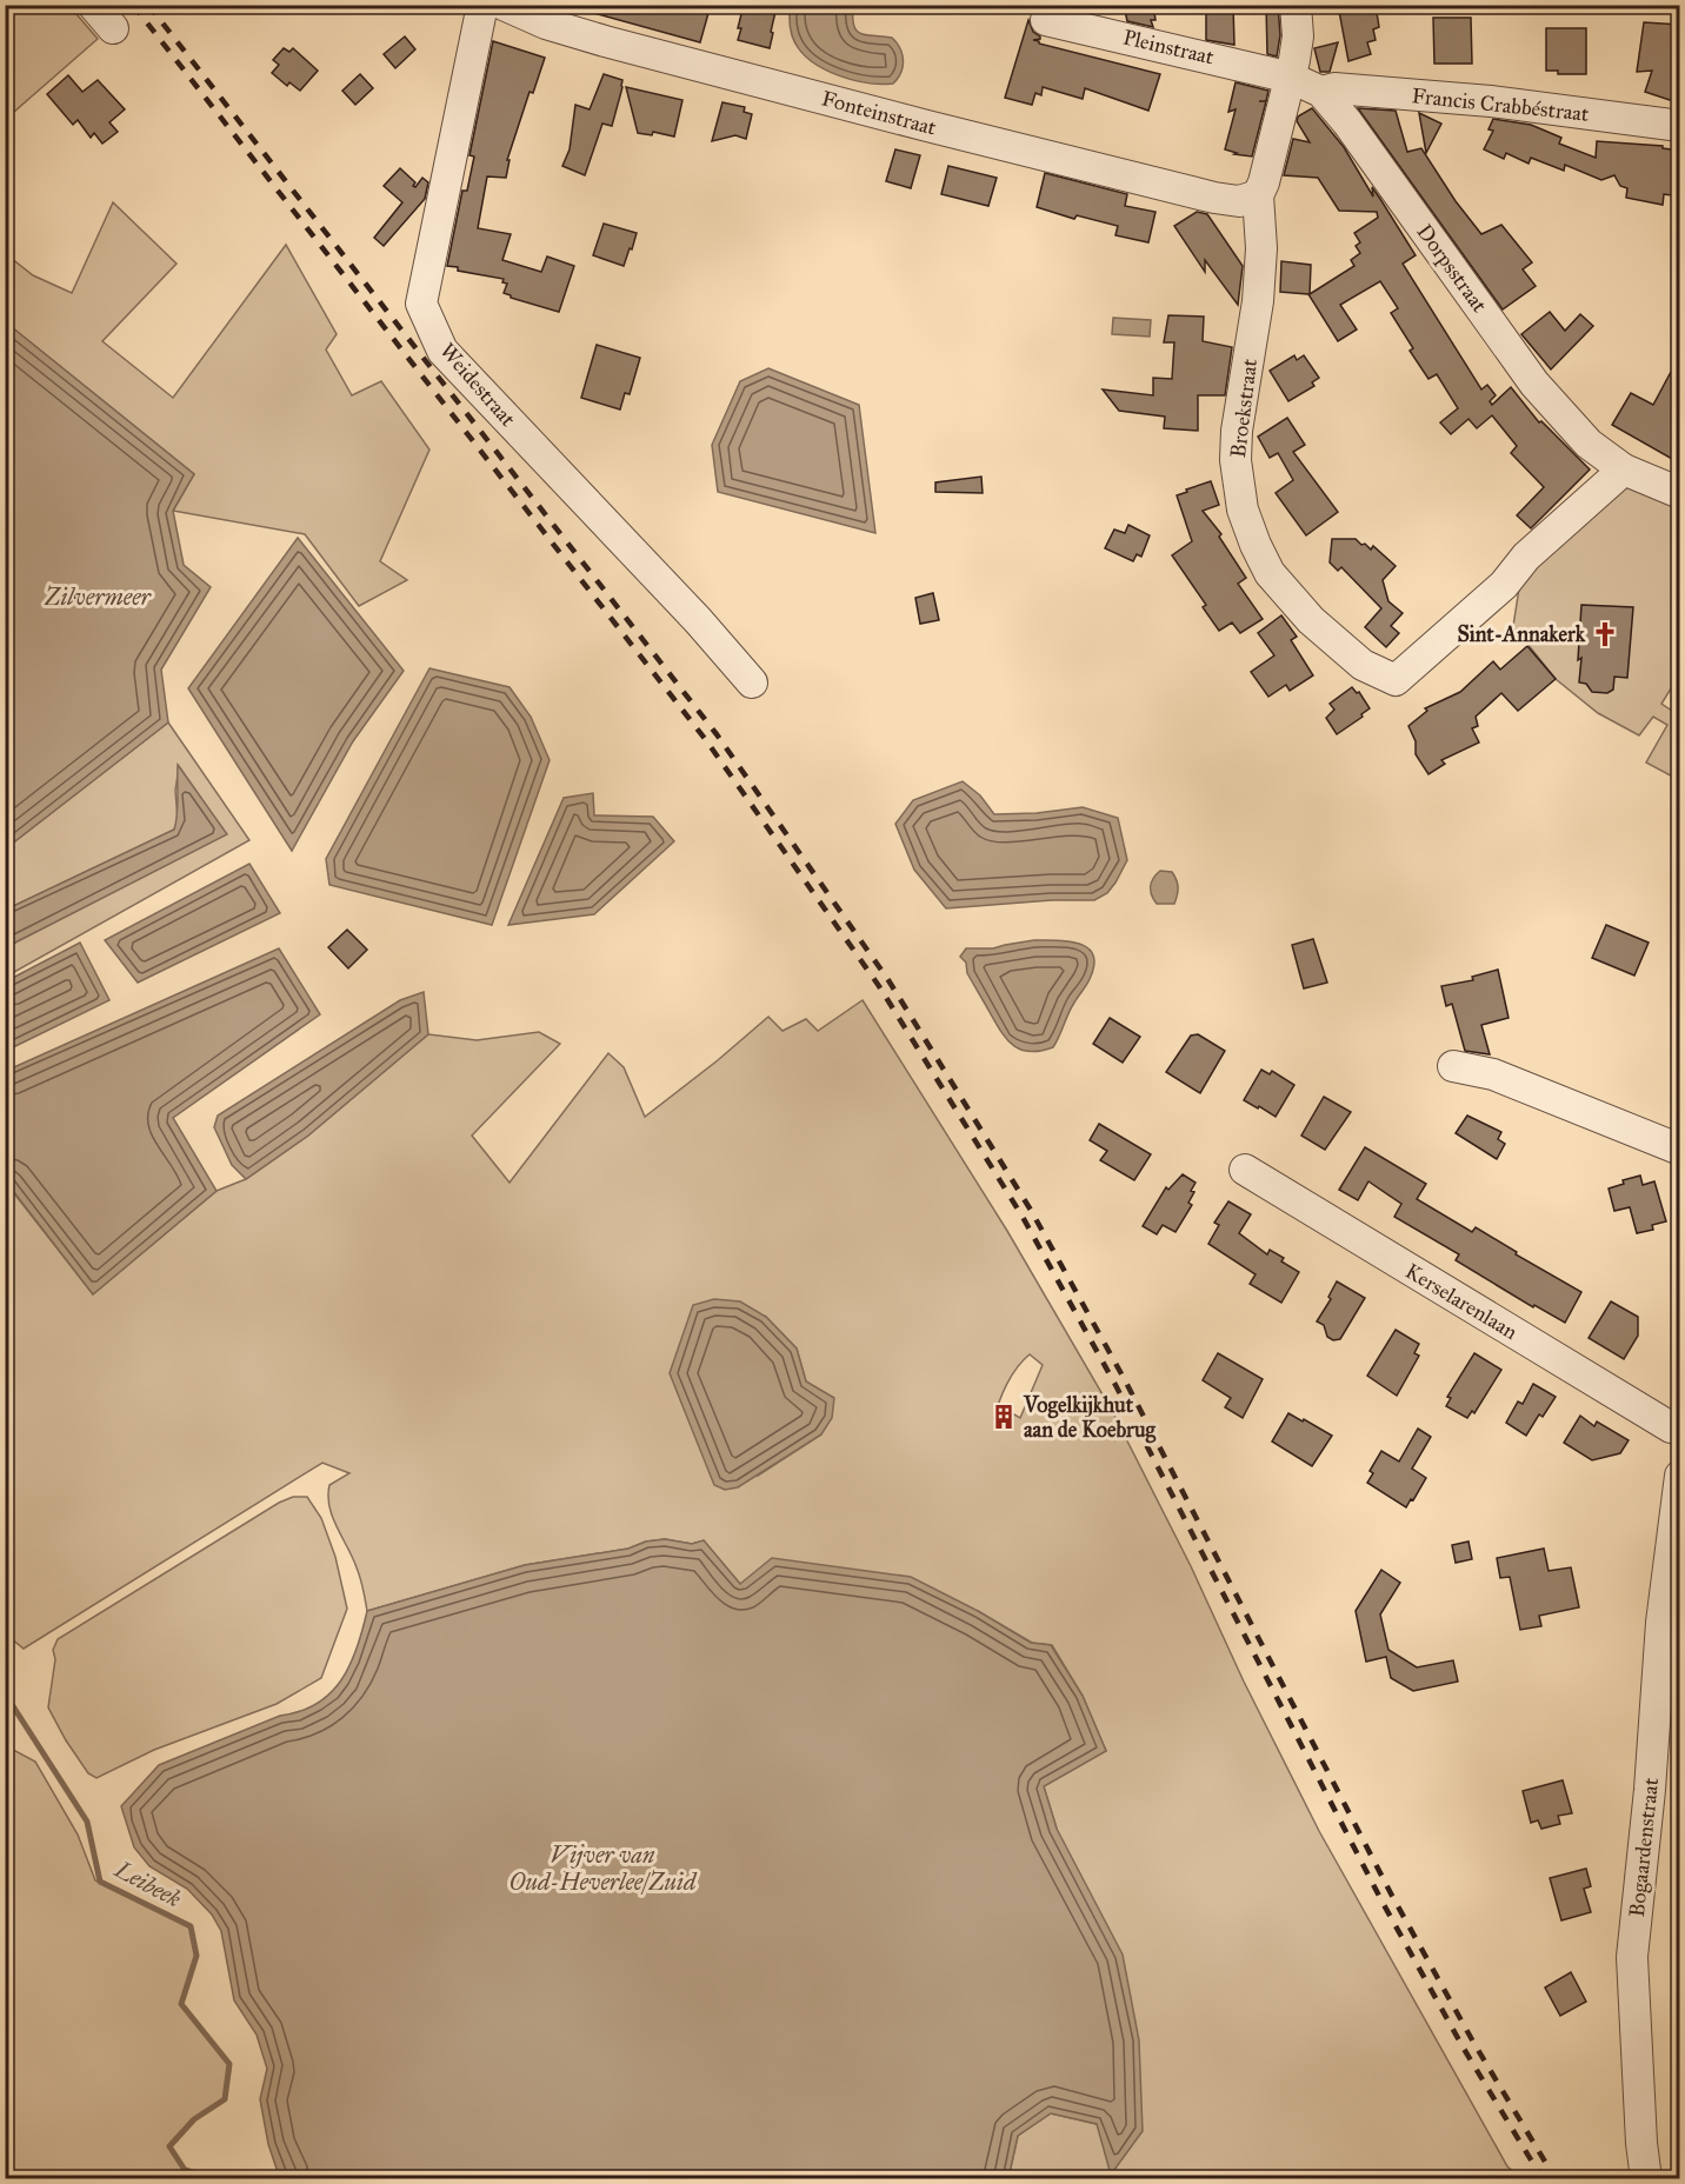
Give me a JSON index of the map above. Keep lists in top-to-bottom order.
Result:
{
  "streets": {
    "street": [
      "Pleinstraat",
      "Francis Crabbéstraat",
      "Fonteinstraat",
      "Dorpsstraat",
      "Weidestraat",
      "Broekstraat",
      "Kerselarenlaan",
      "Bogaardenstraat"
    ]
  },
  "crossings": [
    ["Pleinstraat", "Dorpsstraat"],
    ["Pleinstraat", "Broekstraat"],
    ["Francis Crabbéstraat", "Dorpsstraat"],
    ["Fonteinstraat", "Broekstraat"],
    ["Dorpsstraat", "Broekstraat"]
  ],
  "water": ["Zilvermeer", "Vijver van Oud-Heverlee/Zuid", "Leibeek"],
  "places": {
    "church": ["Sint-Annakerk"],
    "building": ["Vogelkijkhut aan de Koebrug"]
  }
}
